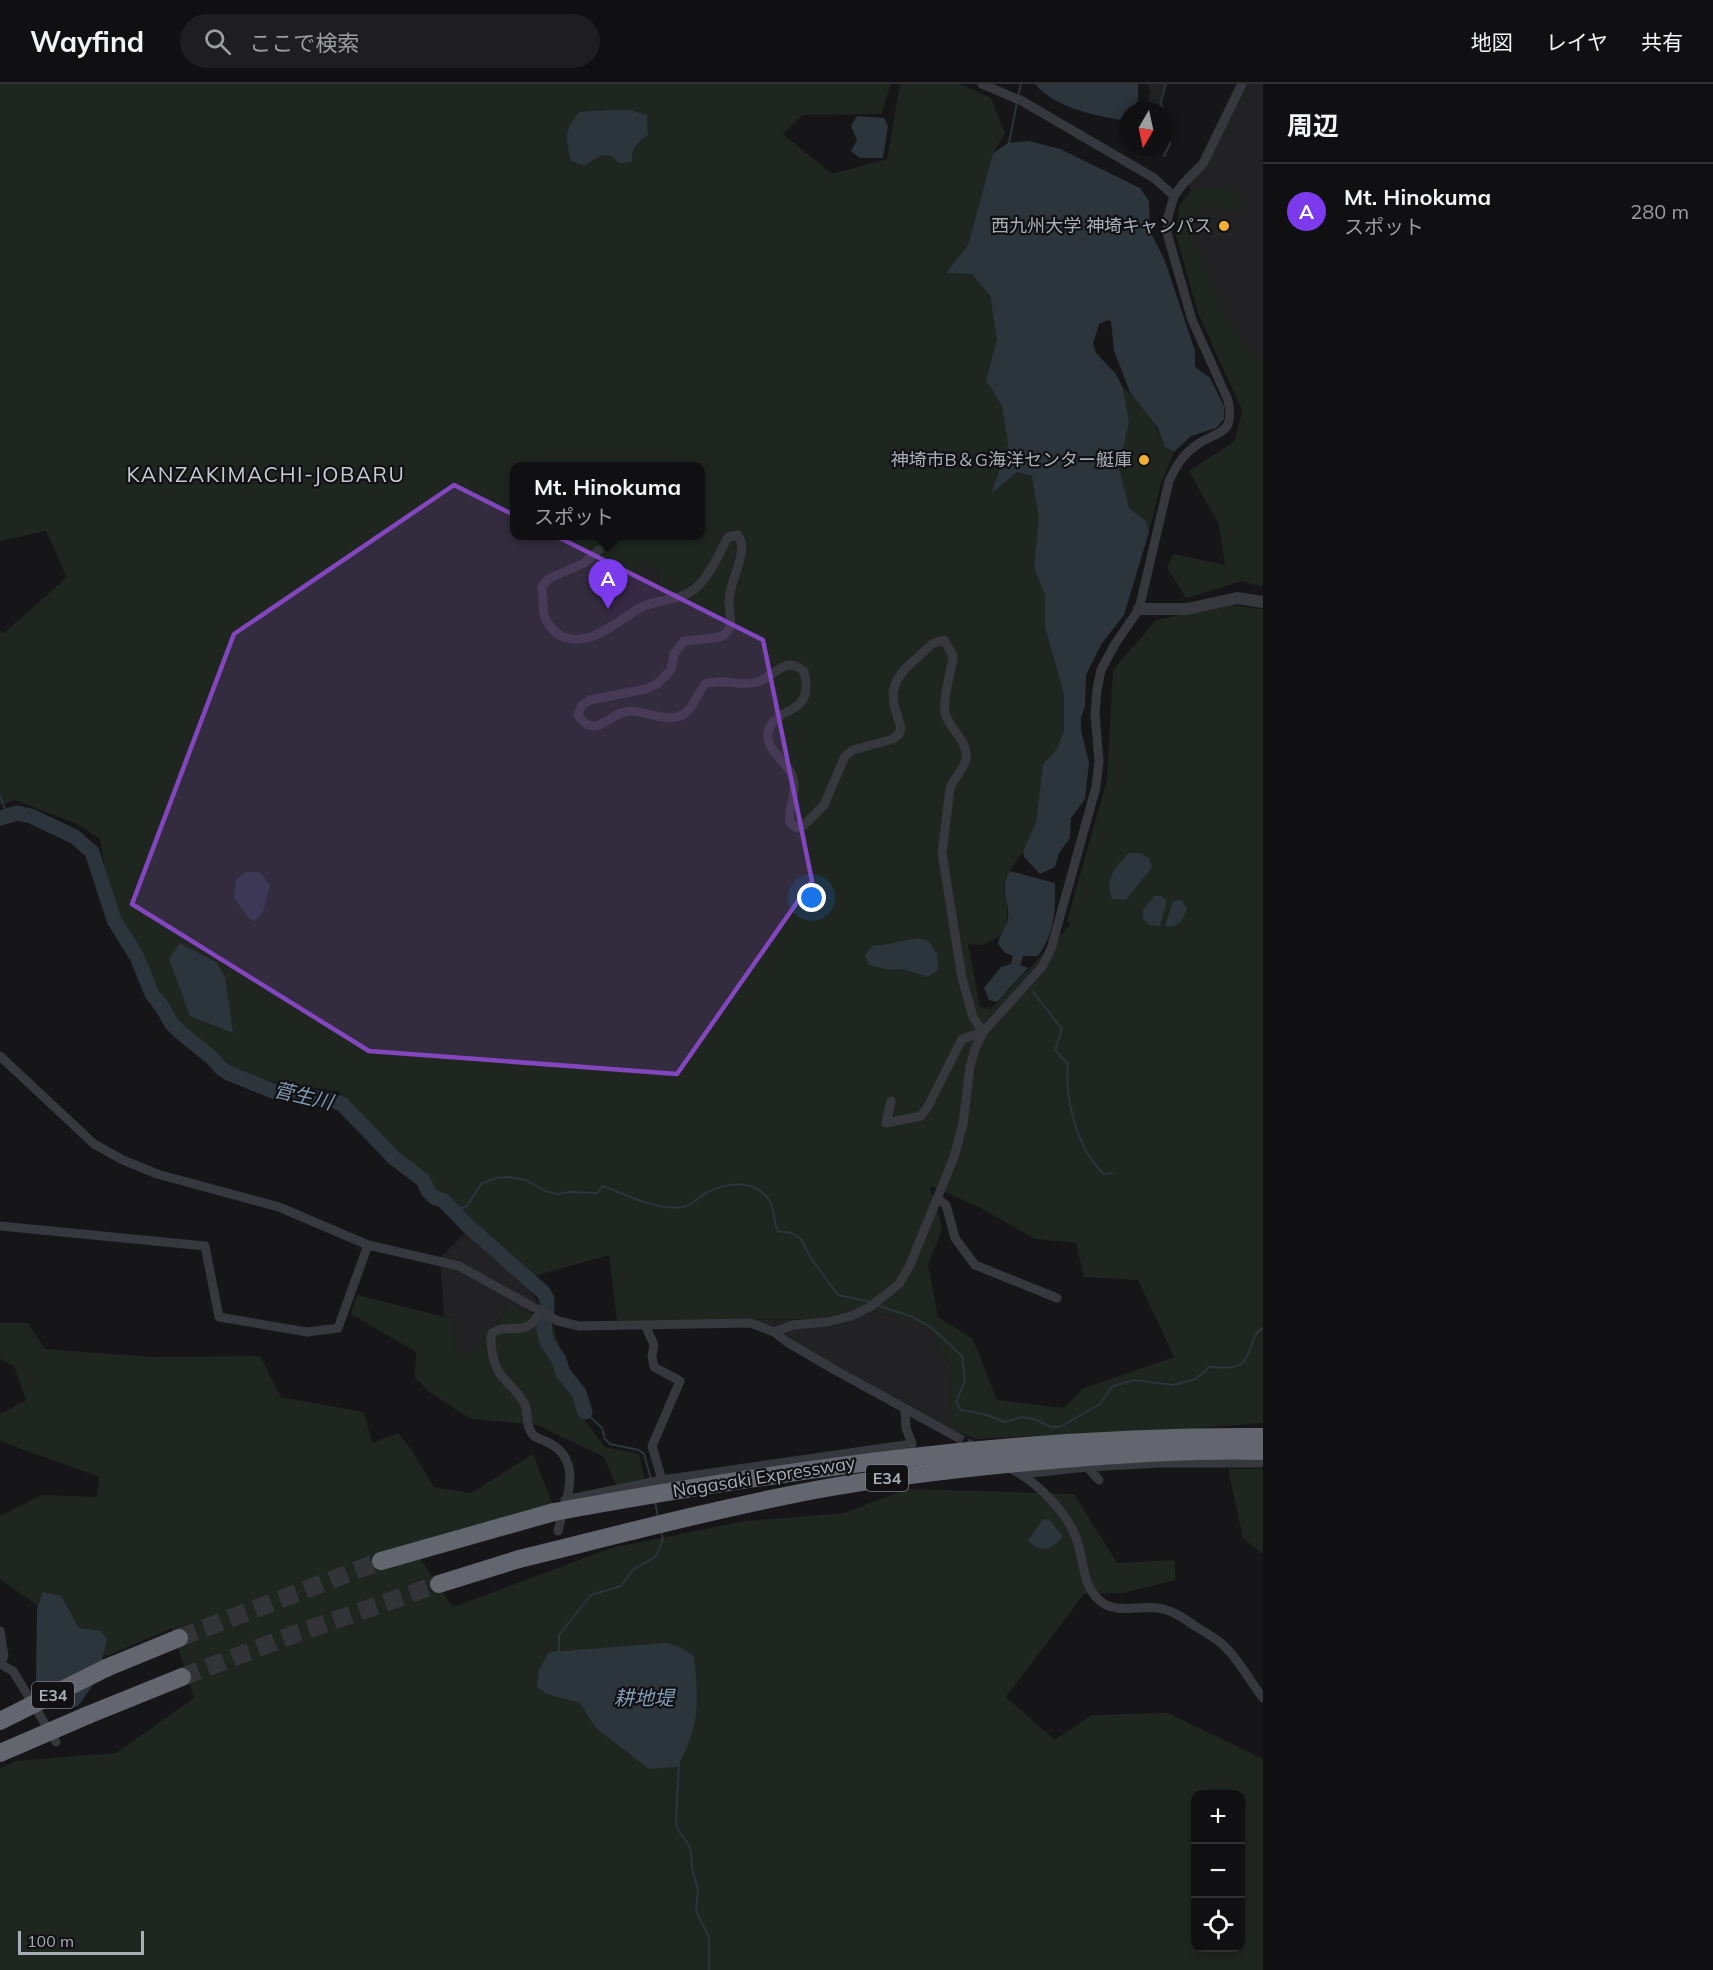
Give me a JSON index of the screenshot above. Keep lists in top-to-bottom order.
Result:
{
  "streets": {
    "highway": ["Nagasaki Expressway", "E34"]
  },
  "districts": ["KANZAKIMACHI-JOBARU"],
  "water": ["菅生川", "耕地堤"],
  "places": ["西九州大学 神埼キャンパス", "神埼市B＆G海洋センター艇庫"],
  "scale_bar": "100 m",
  "north": "bottom",
  "page": {
    "header": "Wayfind",
    "search": "ここで検索",
    "nav": ["地図", "レイヤ", "共有"],
    "heading": "周辺",
    "list": [
      {
        "mark": "A",
        "name": "Mt. Hinokuma",
        "note": "スポット",
        "value": "280 m"
      }
    ],
    "popup": ["Mt. Hinokuma", "スポット"],
    "pins": "A",
    "map_buttons": ["+", "−"],
    "scale": "100 m"
  }
}
